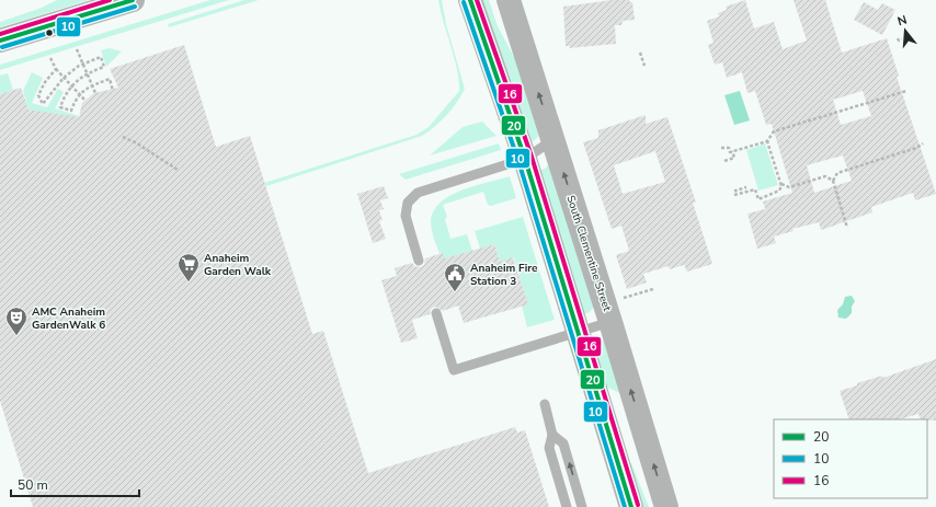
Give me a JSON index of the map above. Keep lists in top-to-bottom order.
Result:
{
  "streets": {
    "street": ["South Clementine Street"]
  },
  "places": {
    "supermarket": ["Anaheim Garden Walk"],
    "public building": ["Anaheim Fire Station 3"],
    "theatre": ["AMC Anaheim GardenWalk 6"]
  },
  "lines": ["transit line 20", "transit line 16", "transit line 10"],
  "legend": ["20", "10", "16"],
  "scale_bar": "50 m",
  "north": "top"
}
